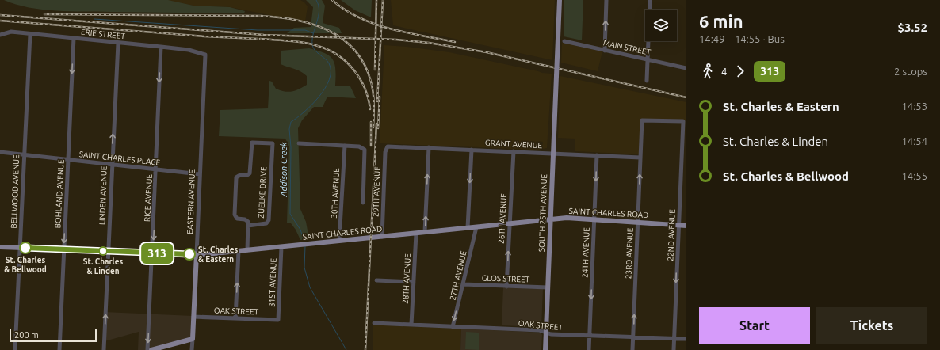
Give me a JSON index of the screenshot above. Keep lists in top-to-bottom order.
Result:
{
  "streets": {
    "main road": ["EASTERN AVENUE", "SOUTH 25TH AVENUE", "SAINT CHARLES ROAD"],
    "street": [
      "ERIE STREET",
      "MAIN STREET",
      "GRANT AVENUE",
      "SAINT CHARLES PLACE",
      "BELLWOOD AVENUE",
      "29TH AVENUE",
      "ZUELKE DRIVE",
      "30TH AVENUE",
      "BOHLAND AVENUE",
      "LINDEN AVENUE",
      "RICE AVENUE",
      "26TH AVENUE",
      "22ND AVENUE",
      "24TH AVENUE",
      "23RD AVENUE",
      "27TH AVENUE",
      "28TH AVENUE",
      "GLOS STREET",
      "31ST AVENUE",
      "OAK STREET"
    ]
  },
  "crossings": [
    ["ERIE STREET", "BELLWOOD AVENUE"],
    ["ERIE STREET", "BOHLAND AVENUE"],
    ["ERIE STREET", "LINDEN AVENUE"],
    ["ERIE STREET", "RICE AVENUE"],
    ["ERIE STREET", "EASTERN AVENUE"],
    ["GRANT AVENUE", "29TH AVENUE"],
    ["GRANT AVENUE", "SOUTH 25TH AVENUE"],
    ["GRANT AVENUE", "26TH AVENUE"],
    ["GRANT AVENUE", "24TH AVENUE"],
    ["GRANT AVENUE", "23RD AVENUE"],
    ["SAINT CHARLES PLACE", "BELLWOOD AVENUE"],
    ["SAINT CHARLES PLACE", "BOHLAND AVENUE"],
    ["SAINT CHARLES PLACE", "LINDEN AVENUE"],
    ["SAINT CHARLES PLACE", "RICE AVENUE"],
    ["SAINT CHARLES PLACE", "EASTERN AVENUE"],
    ["BELLWOOD AVENUE", "SAINT CHARLES ROAD"],
    ["29TH AVENUE", "SAINT CHARLES ROAD"],
    ["30TH AVENUE", "SAINT CHARLES ROAD"],
    ["BOHLAND AVENUE", "SAINT CHARLES ROAD"],
    ["LINDEN AVENUE", "SAINT CHARLES ROAD"],
    ["RICE AVENUE", "SAINT CHARLES ROAD"],
    ["EASTERN AVENUE", "SAINT CHARLES ROAD"],
    ["EASTERN AVENUE", "OAK STREET"],
    ["SOUTH 25TH AVENUE", "SAINT CHARLES ROAD"],
    ["SOUTH 25TH AVENUE", "GLOS STREET"],
    ["SOUTH 25TH AVENUE", "OAK STREET"],
    ["SAINT CHARLES ROAD", "26TH AVENUE"],
    ["SAINT CHARLES ROAD", "22ND AVENUE"],
    ["SAINT CHARLES ROAD", "24TH AVENUE"],
    ["SAINT CHARLES ROAD", "23RD AVENUE"],
    ["SAINT CHARLES ROAD", "27TH AVENUE"],
    ["SAINT CHARLES ROAD", "28TH AVENUE"],
    ["SAINT CHARLES ROAD", "31ST AVENUE"],
    ["26TH AVENUE", "GLOS STREET"],
    ["22ND AVENUE", "23RD AVENUE"],
    ["22ND AVENUE", "OAK STREET"],
    ["24TH AVENUE", "OAK STREET"],
    ["23RD AVENUE", "OAK STREET"],
    ["27TH AVENUE", "GLOS STREET"],
    ["27TH AVENUE", "OAK STREET"],
    ["28TH AVENUE", "OAK STREET"],
    ["31ST AVENUE", "OAK STREET"]
  ],
  "one_way": [
    "BOHLAND AVENUE",
    "LINDEN AVENUE",
    "RICE AVENUE",
    "26TH AVENUE",
    "22ND AVENUE",
    "24TH AVENUE",
    "23RD AVENUE",
    "27TH AVENUE"
  ],
  "water": ["Addison Creek"],
  "places": ["St. Charles & Bellwood", "St. Charles & Linden", "St. Charles & Eastern"],
  "lines": ["bus line 313"],
  "scale_bar": "200 m",
  "page": {
    "on_map": "313",
    "heading": ["6 min", "14:49 – 14:55 · Bus", "$3.52"],
    "legs": ["4", "313", "2 stops"],
    "list": [
      {
        "name": "St. Charles & Eastern",
        "value": "14:53"
      },
      {
        "name": "St. Charles & Linden",
        "value": "14:54"
      },
      {
        "name": "St. Charles & Bellwood",
        "value": "14:55"
      }
    ],
    "buttons": ["Start", "Tickets"],
    "scale": "200 m"
  }
}
